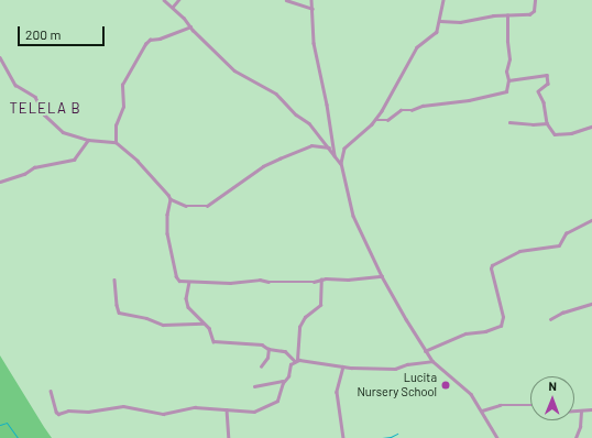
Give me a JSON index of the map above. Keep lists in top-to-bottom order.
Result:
{
  "districts": ["TELELA B"],
  "places": ["Lucita Nursery School"],
  "scale_bar": "200 m",
  "north": "top"
}
